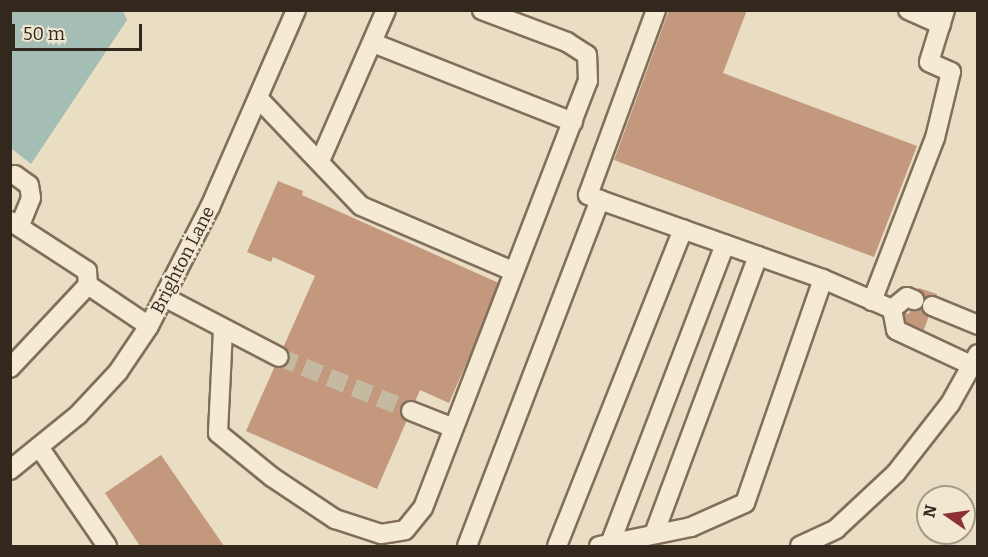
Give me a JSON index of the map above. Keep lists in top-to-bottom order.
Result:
{
  "streets": {
    "street": ["Brighton Lane"]
  },
  "scale_bar": "50 m",
  "north": "left"
}
